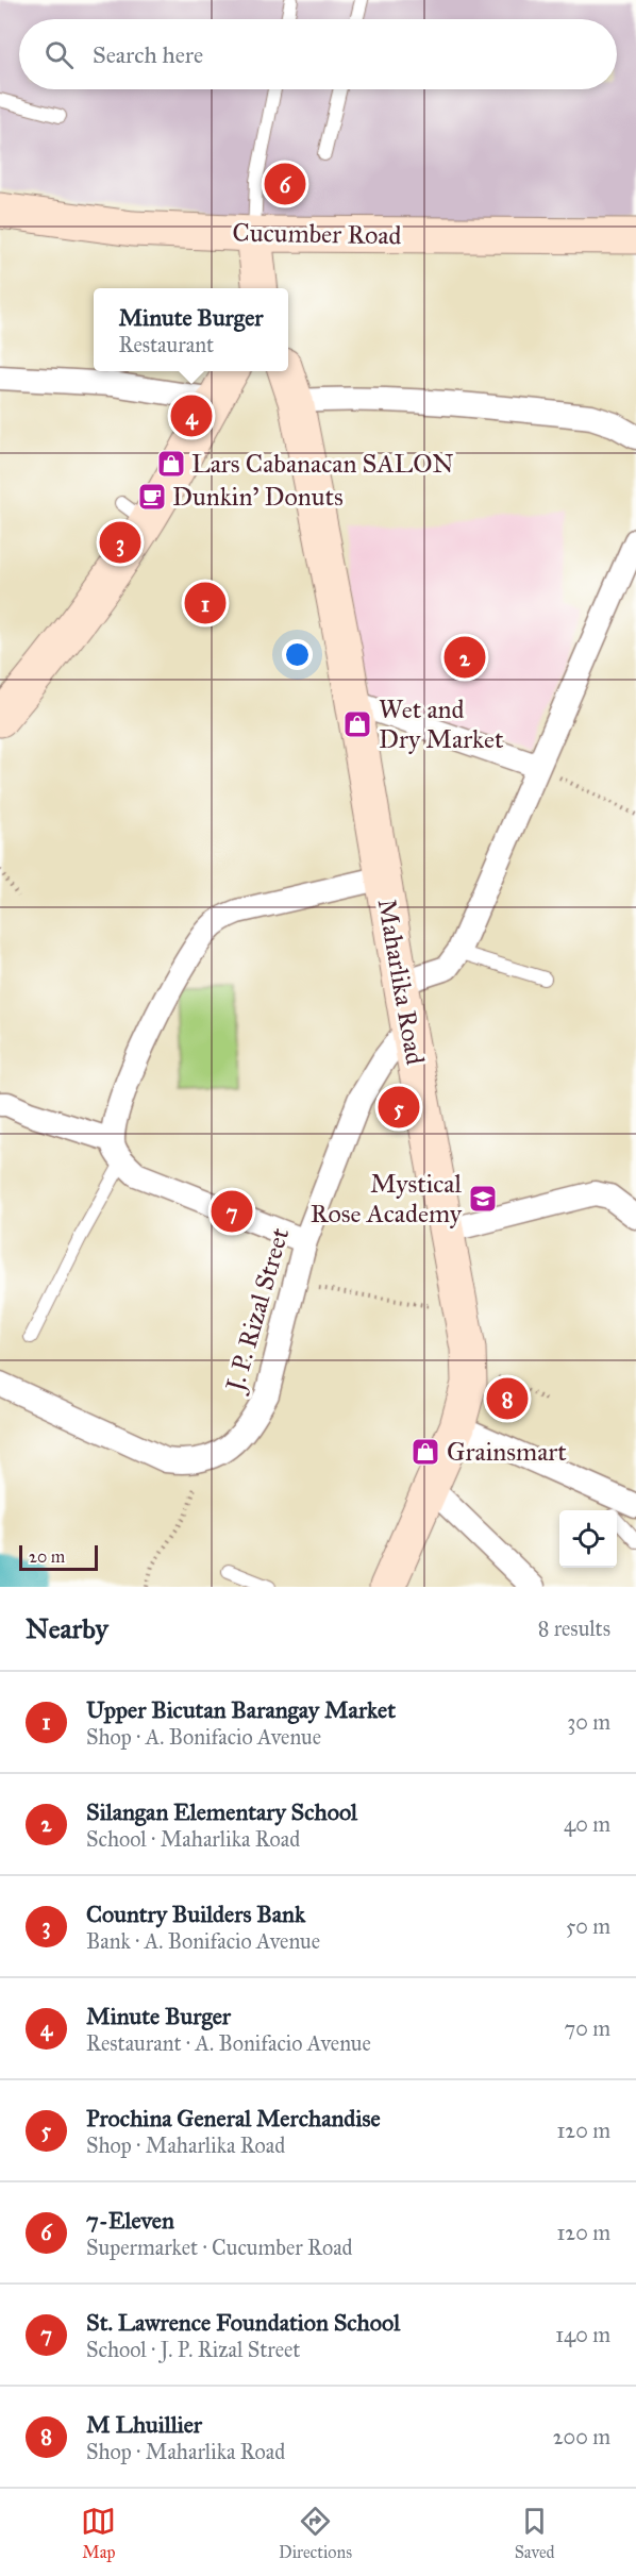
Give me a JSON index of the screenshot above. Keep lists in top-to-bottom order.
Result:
{
  "streets": {
    "street": ["Cucumber Road", "Maharlika Road", "J. P. Rizal Street"]
  },
  "crossings": [
    ["Maharlika Road", "J. P. Rizal Street"]
  ],
  "places": {
    "shop": ["Lars Cabanacan SALON", "Wet and Dry Market", "Grainsmart"],
    "cafe": ["Dunkin' Donuts"],
    "school or university": ["Mystical Rose Academy"]
  },
  "scale_bar": "20 m",
  "page": {
    "search": "Search here",
    "pins": [
      "6",
      "4",
      "3",
      "1",
      "2",
      "5",
      "7",
      "8"
    ],
    "popup": ["Minute Burger", "Restaurant"],
    "scale": "20 m",
    "heading": ["Nearby", "8 results"],
    "list": [
      {
        "mark": "1",
        "name": "Upper Bicutan Barangay Market",
        "note": "Shop · A. Bonifacio Avenue",
        "value": "30 m"
      },
      {
        "mark": "2",
        "name": "Silangan Elementary School",
        "note": "School · Maharlika Road",
        "value": "40 m"
      },
      {
        "mark": "3",
        "name": "Country Builders Bank",
        "note": "Bank · A. Bonifacio Avenue",
        "value": "50 m"
      },
      {
        "mark": "4",
        "name": "Minute Burger",
        "note": "Restaurant · A. Bonifacio Avenue",
        "value": "70 m"
      },
      {
        "mark": "5",
        "name": "Prochina General Merchandise",
        "note": "Shop · Maharlika Road",
        "value": "120 m"
      },
      {
        "mark": "6",
        "name": "7-Eleven",
        "note": "Supermarket · Cucumber Road",
        "value": "120 m"
      },
      {
        "mark": "7",
        "name": "St. Lawrence Foundation School",
        "note": "School · J. P. Rizal Street",
        "value": "140 m"
      },
      {
        "mark": "8",
        "name": "M Lhuillier",
        "note": "Shop · Maharlika Road",
        "value": "200 m"
      }
    ],
    "nav": ["Map", "Directions", "Saved"]
  }
}
